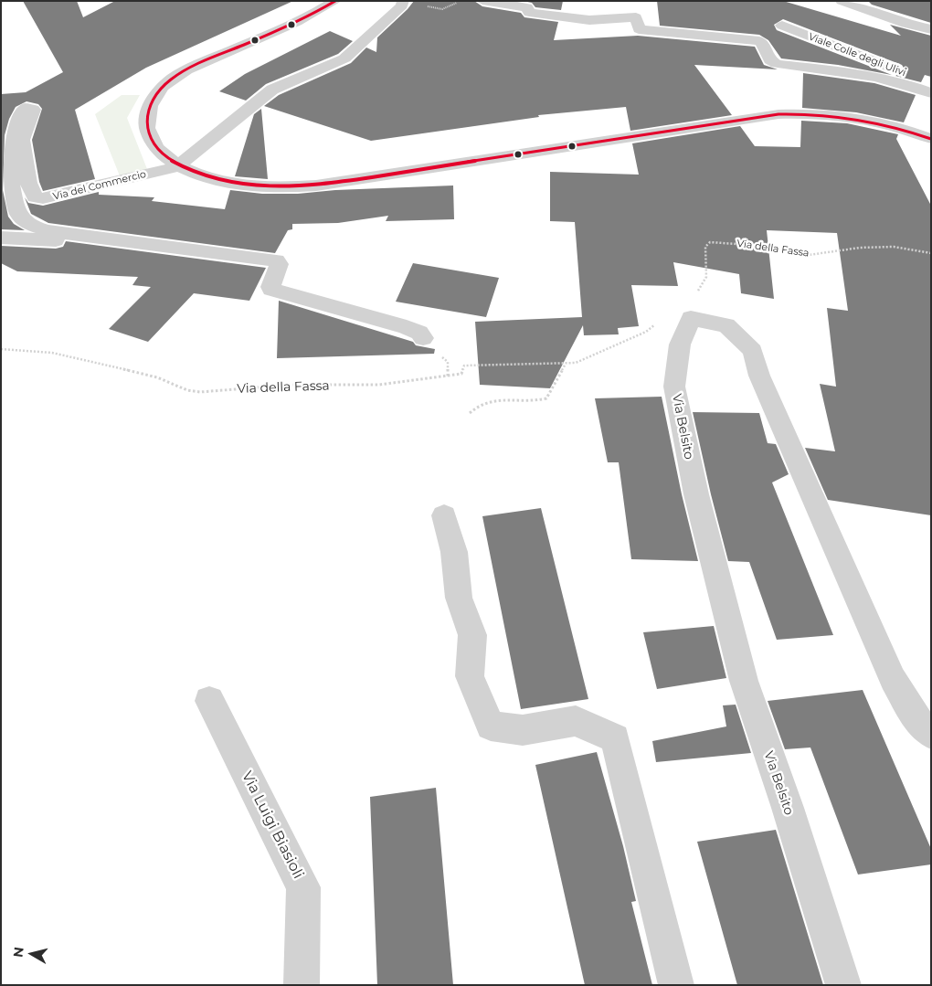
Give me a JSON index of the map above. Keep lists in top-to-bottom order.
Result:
{
  "streets": {
    "street": [
      "Viale Colle degli Ulivi",
      "Via del Commercio",
      "Via Belsito",
      "Via Luigi Biasioli"
    ],
    "path": ["Via della Fassa"]
  },
  "north": "left"
}
